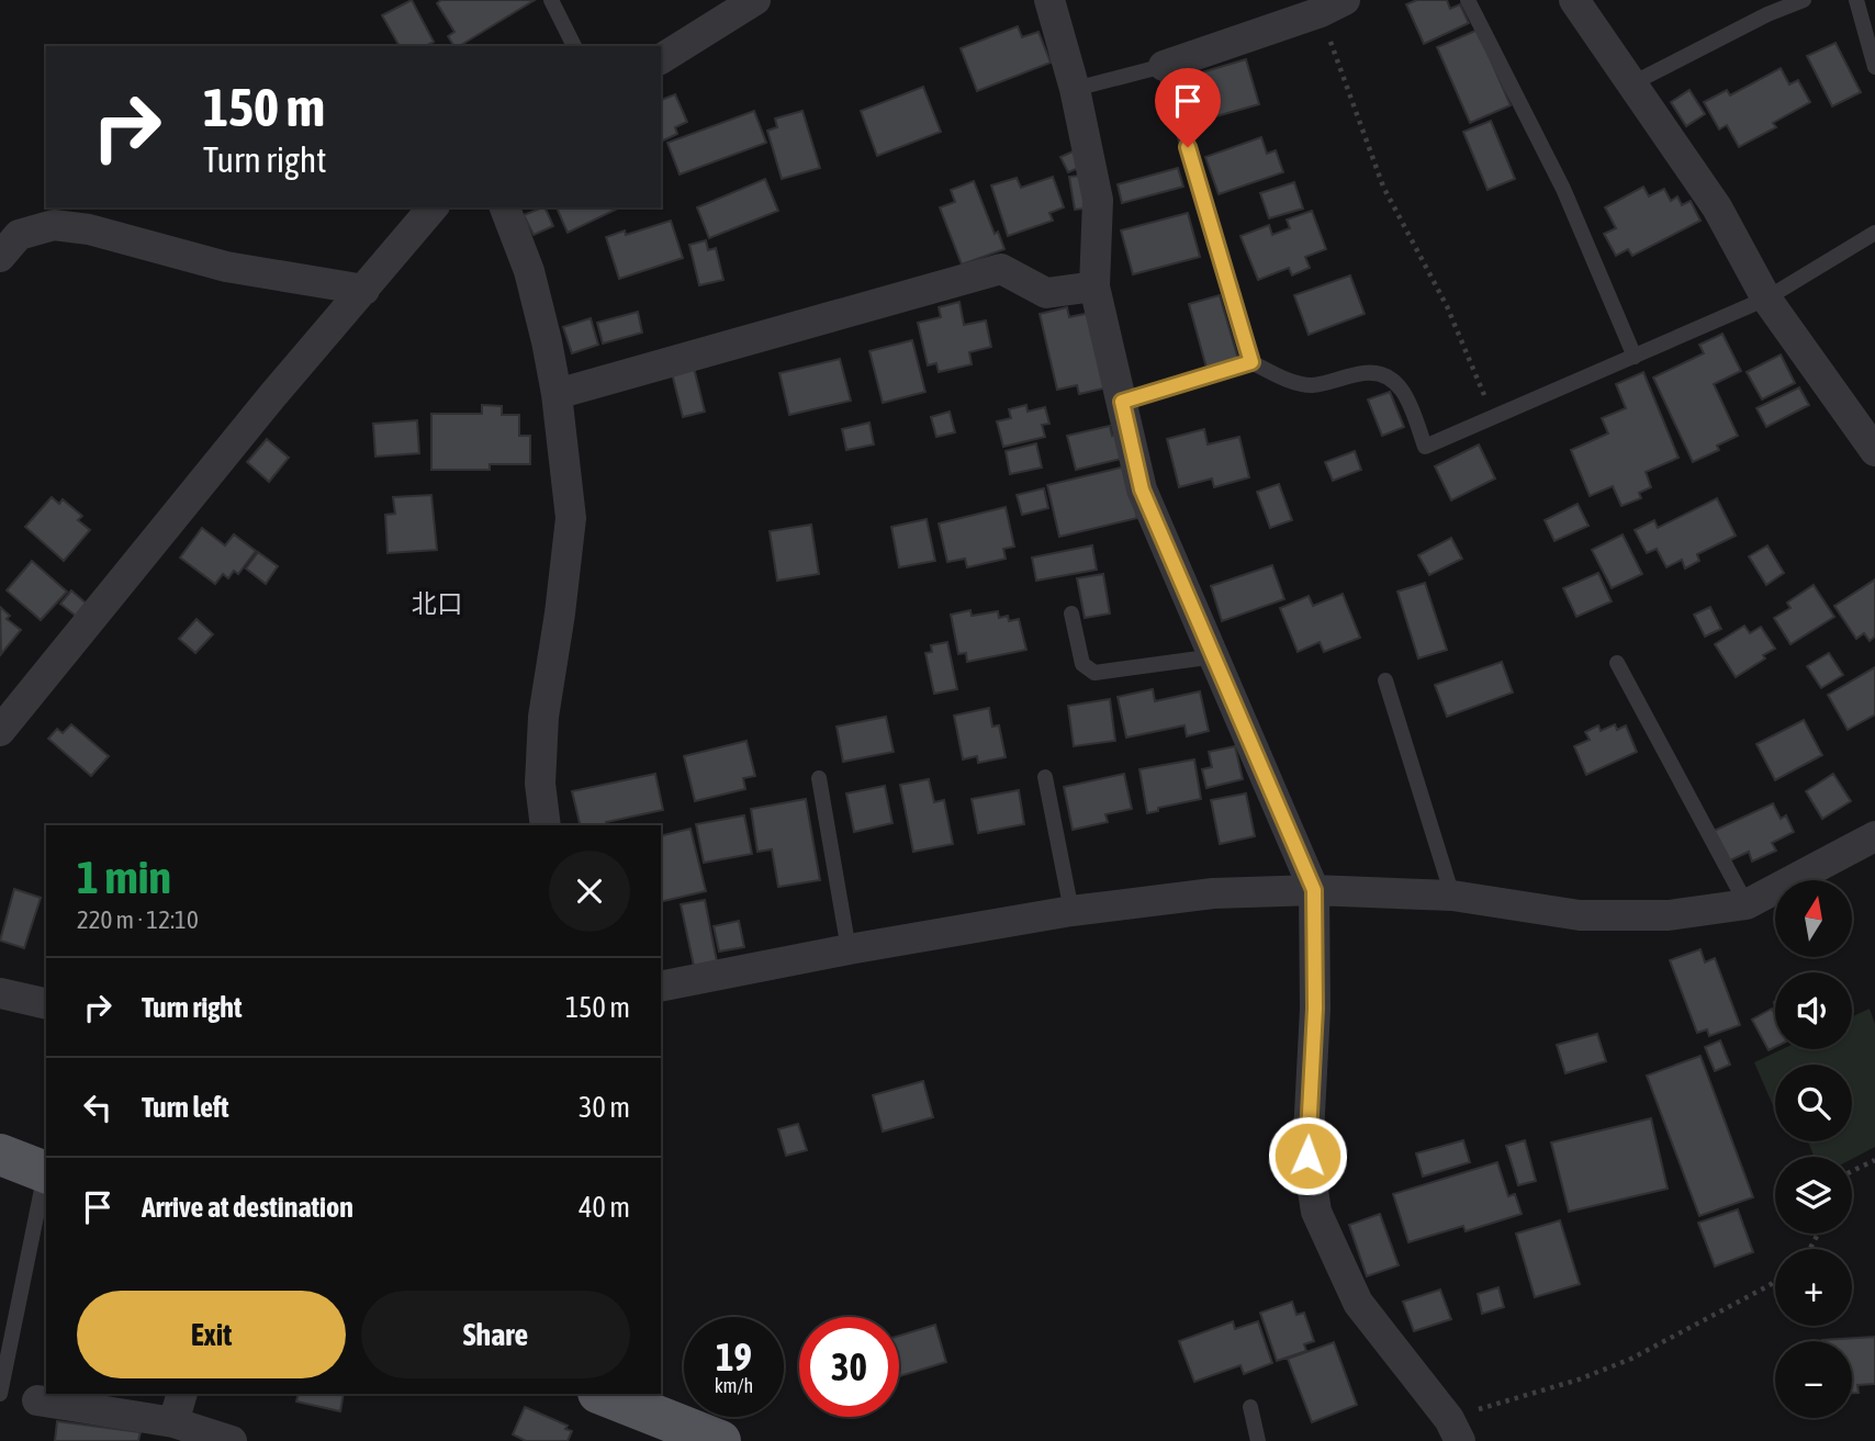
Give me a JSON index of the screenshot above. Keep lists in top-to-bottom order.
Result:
{
  "districts": ["北口"],
  "north": "top",
  "page": {
    "turn": ["150 m", "Turn right"],
    "heading": ["1 min", "220 m · 12:10"],
    "map_buttons": ["+", "−"],
    "list": [
      {
        "name": "Turn right",
        "value": "150 m"
      },
      {
        "name": "Turn left",
        "value": "30 m"
      },
      {
        "name": "Arrive at destination",
        "value": "40 m"
      }
    ],
    "buttons": ["Exit", "Share"],
    "speed": "19 km/h",
    "limit": "30"
  }
}
